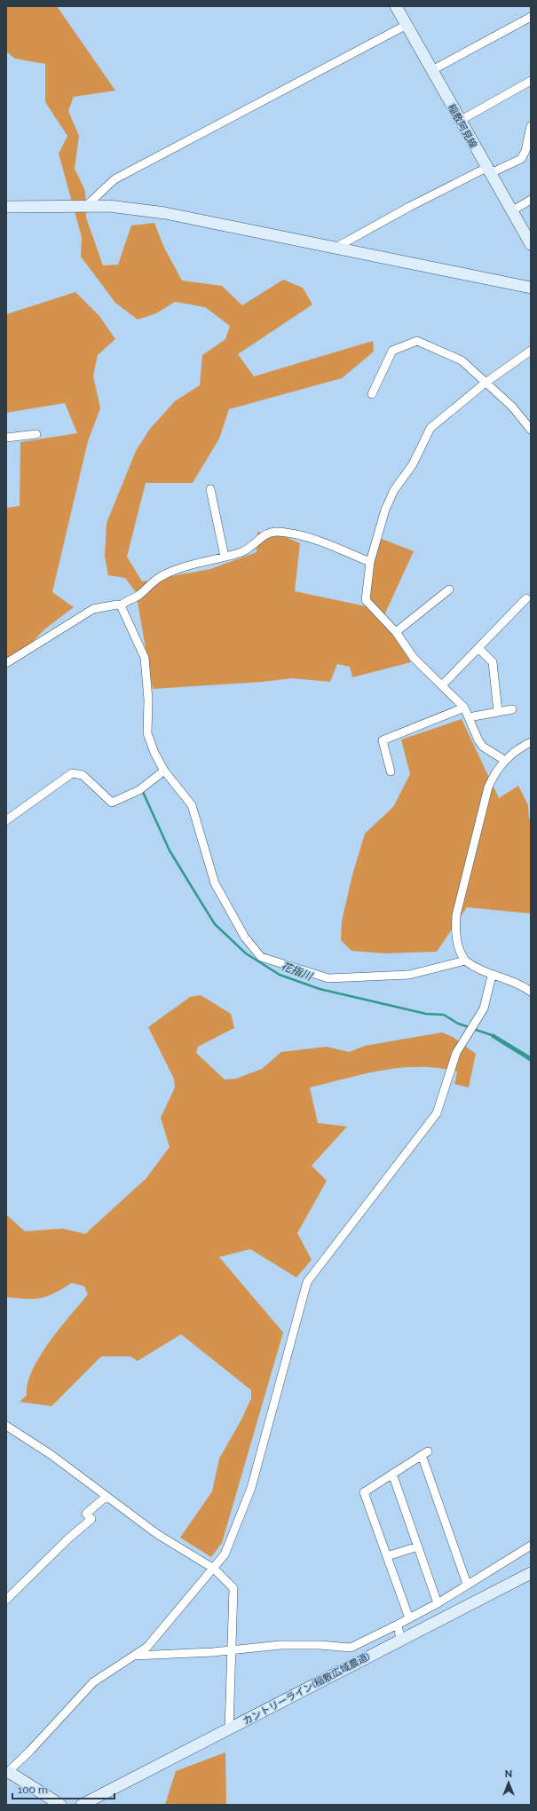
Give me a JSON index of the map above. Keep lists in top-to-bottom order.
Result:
{
  "streets": {
    "street": ["稲敷阿見線", "カントリーライン(稲敷広域農道)"]
  },
  "water": ["花指川"],
  "scale_bar": "100 m",
  "north": "top"
}
